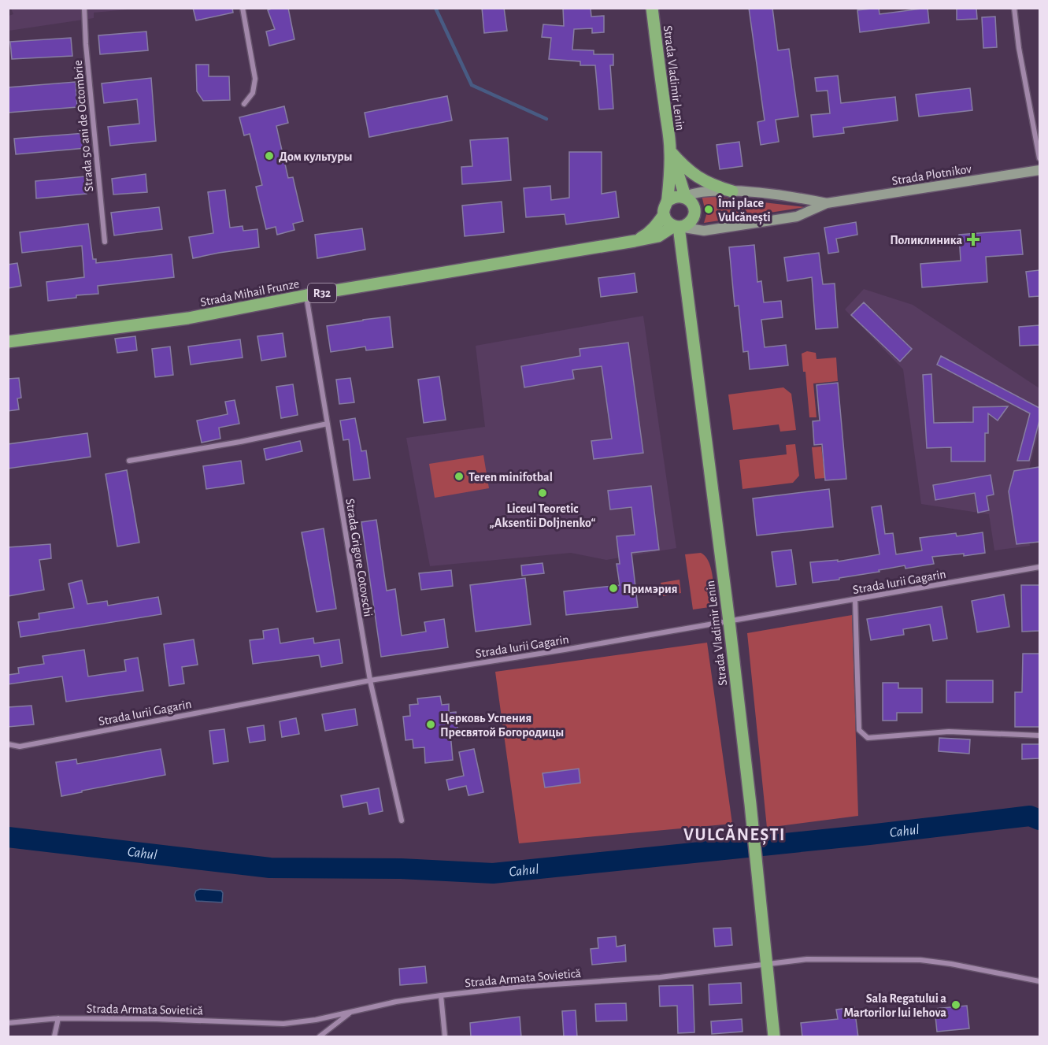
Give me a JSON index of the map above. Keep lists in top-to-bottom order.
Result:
{
  "streets": {
    "main road": [
      "Strada Vladimir Lenin",
      "Strada Plotnikov",
      "Strada Mihail Frunze",
      "R32"
    ],
    "street": [
      "Strada 50 ani de Octombrie",
      "Strada Grigore Cotovschi",
      "Strada Iurii Gagarin",
      "Strada Armata Sovietică"
    ]
  },
  "crossings": [
    ["Strada Vladimir Lenin", "Strada Plotnikov"],
    ["Strada Vladimir Lenin", "Strada Mihail Frunze"],
    ["Strada Vladimir Lenin", "Strada Iurii Gagarin"],
    ["Strada Vladimir Lenin", "Strada Armata Sovietică"],
    ["Strada Plotnikov", "Strada Mihail Frunze"],
    ["Strada Mihail Frunze", "Strada Grigore Cotovschi"],
    ["Strada Grigore Cotovschi", "Strada Iurii Gagarin"]
  ],
  "districts": ["VULCĂNEȘTI"],
  "water": ["Cahul"],
  "places": {
    "other": [
      "Дом культуры",
      "Îmi place Vulcănești",
      "Teren minifotbal",
      "Liceul Teoretic „Aksentii Doljnenko“",
      "Примэрия",
      "Церковь Успения Пресвятой Богородицы",
      "Sala Regatului a Martorilor lui Iehova"
    ],
    "health": ["Поликлиника"]
  }
}
